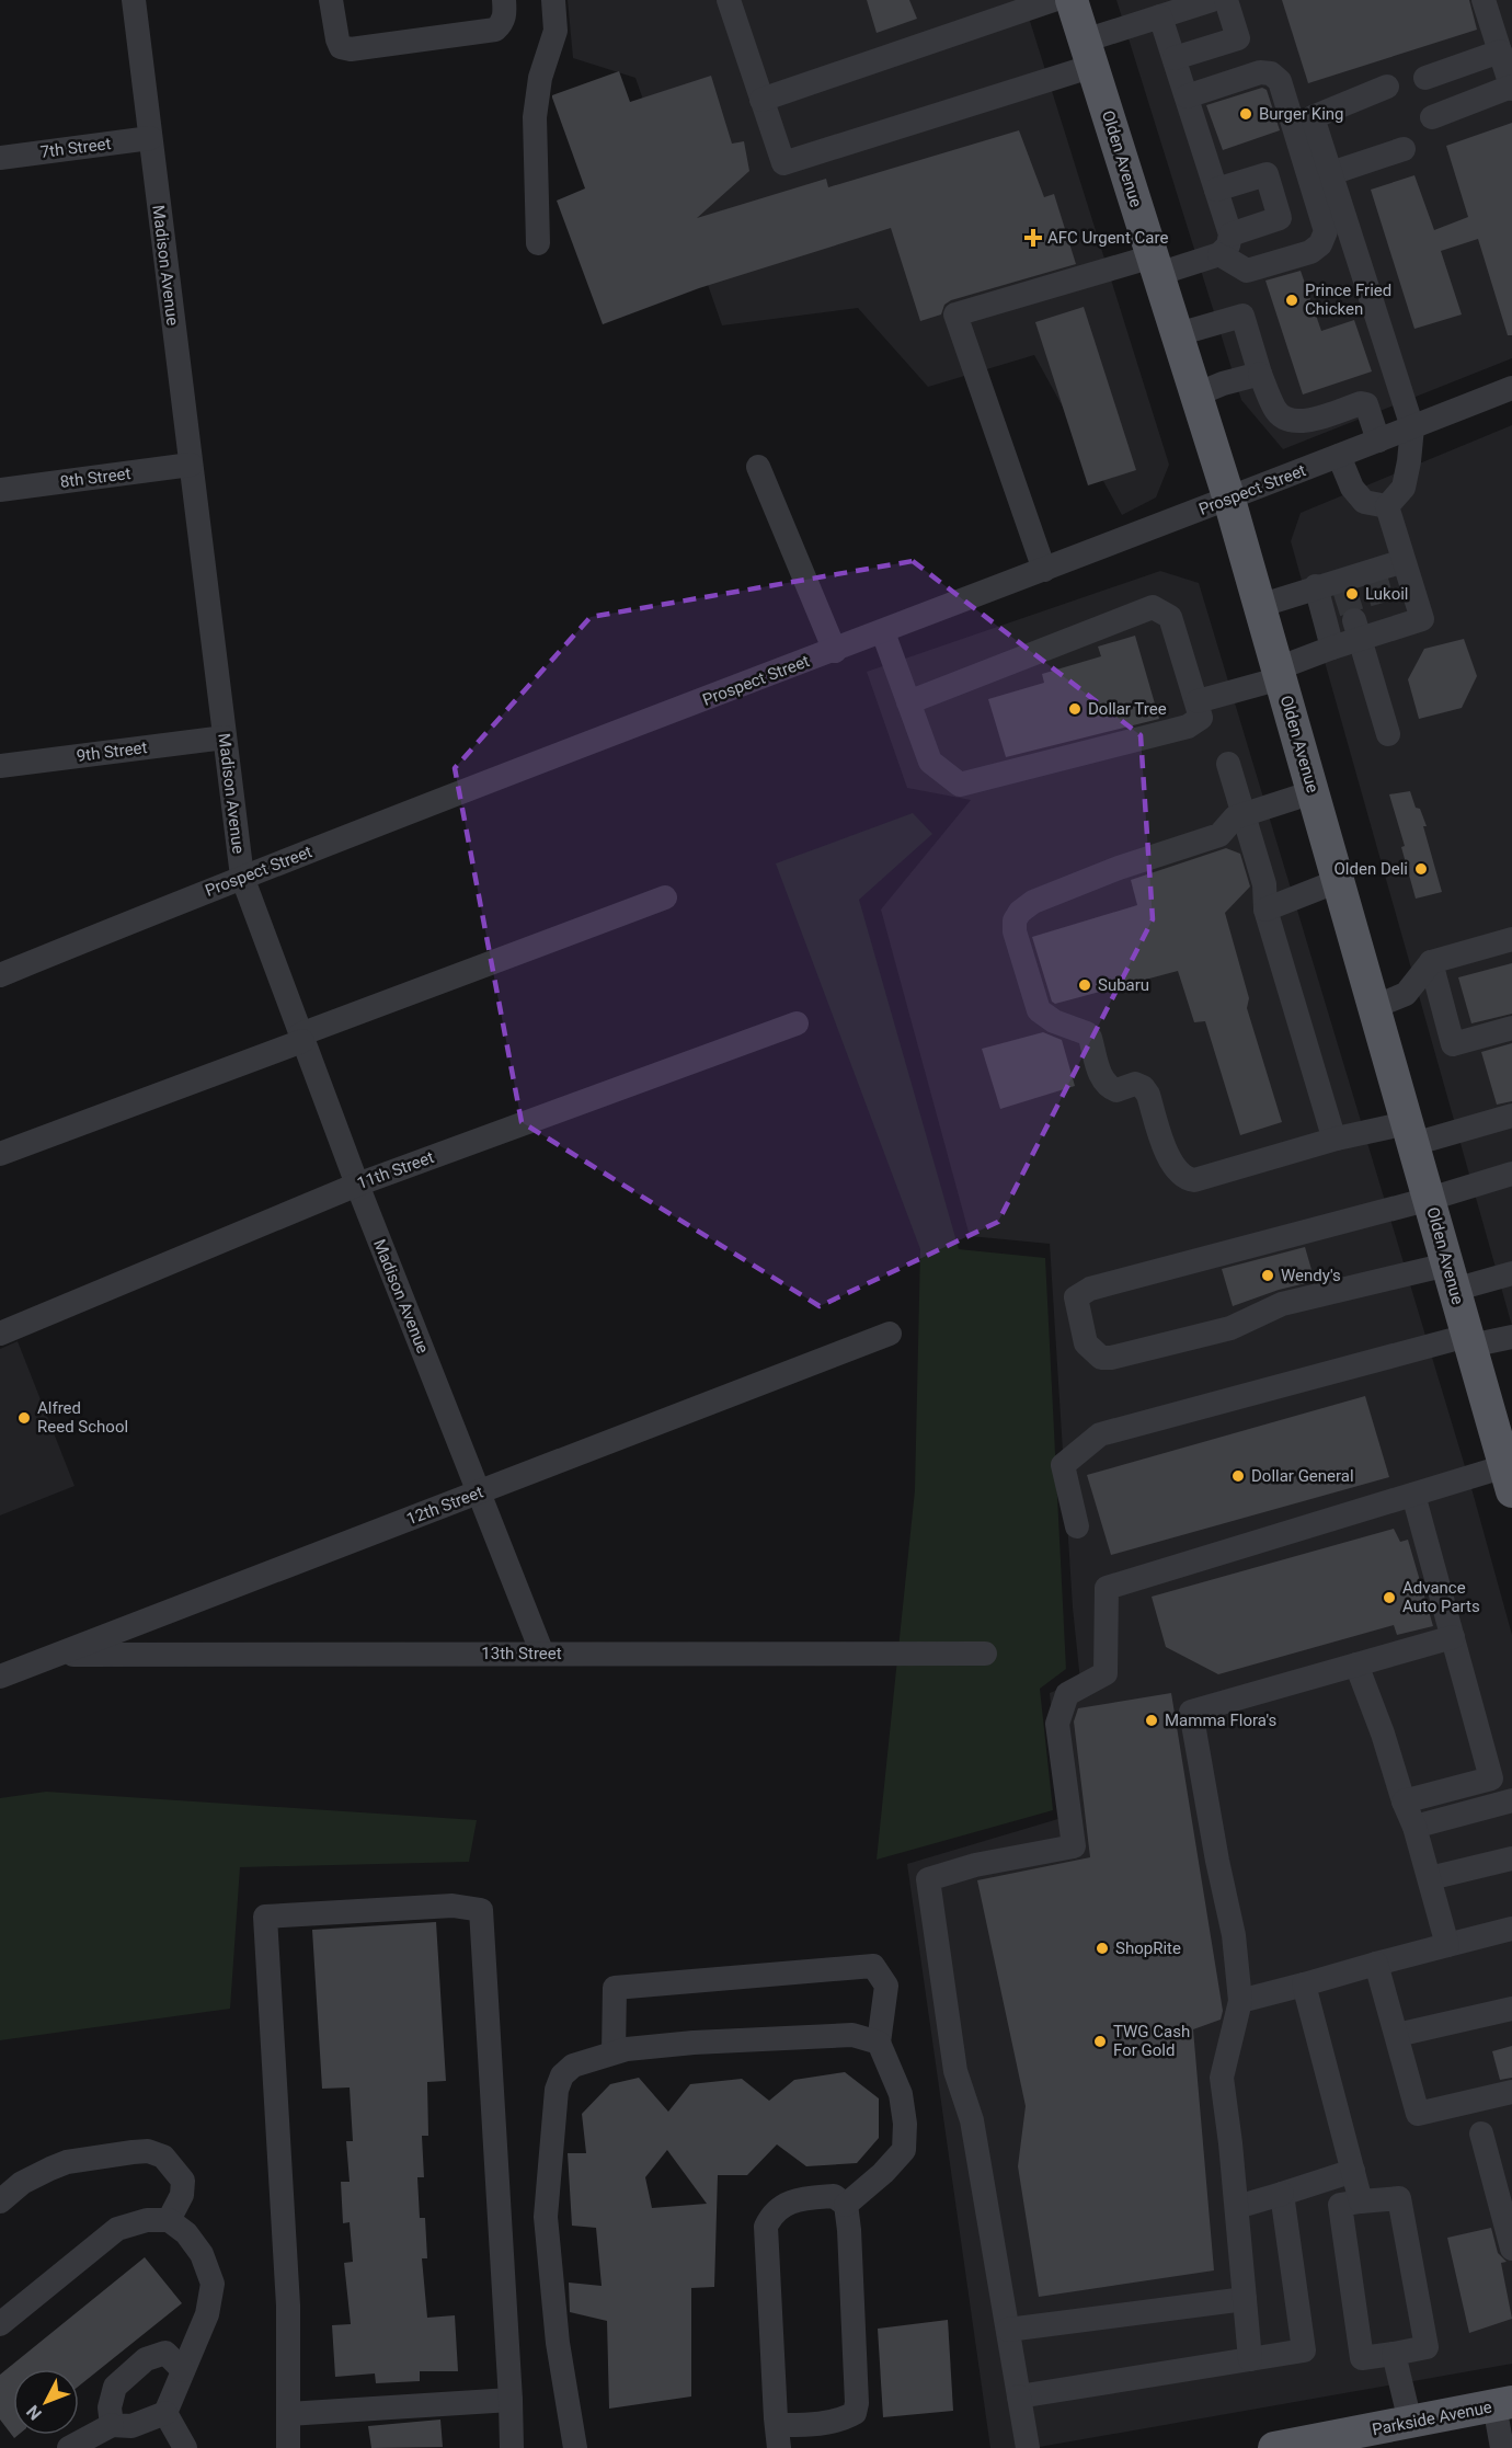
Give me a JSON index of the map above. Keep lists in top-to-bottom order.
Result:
{
  "streets": {
    "main road": ["Olden Avenue", "Parkside Avenue"],
    "street": [
      "7th Street",
      "Madison Avenue",
      "8th Street",
      "Prospect Street",
      "9th Street",
      "11th Street",
      "12th Street",
      "13th Street"
    ]
  },
  "crossings": [
    ["7th Street", "Madison Avenue"],
    ["Olden Avenue", "Prospect Street"],
    ["Madison Avenue", "8th Street"],
    ["Madison Avenue", "Prospect Street"],
    ["Madison Avenue", "9th Street"],
    ["Madison Avenue", "11th Street"],
    ["Madison Avenue", "12th Street"],
    ["Madison Avenue", "13th Street"],
    ["12th Street", "13th Street"]
  ],
  "places": {
    "other": [
      "Burger King",
      "Prince Fried Chicken",
      "Lukoil",
      "Dollar Tree",
      "Olden Deli",
      "Subaru",
      "Wendy's",
      "Alfred Reed School",
      "Dollar General",
      "Advance Auto Parts",
      "Mamma Flora's",
      "ShopRite",
      "TWG Cash For Gold"
    ],
    "health": ["AFC Urgent Care"]
  },
  "north": "bottom left"
}
